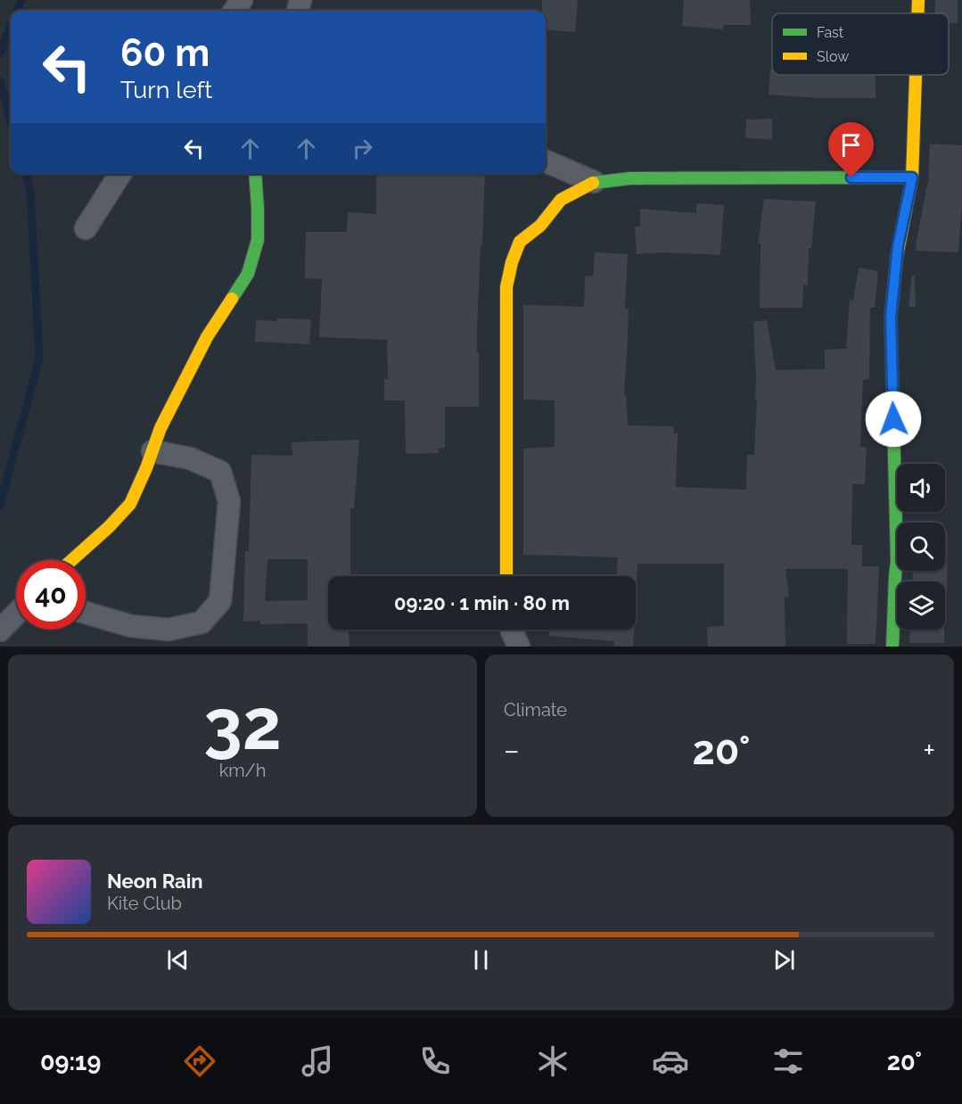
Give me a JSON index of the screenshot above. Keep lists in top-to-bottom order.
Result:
{
  "legend": ["Fast", "Slow"],
  "page": {
    "turn": ["60 m", "Turn left"],
    "limit": "40",
    "trip": "09:20 · 1 min · 80 m",
    "tile": [
      ["32", "km/h"],
      "Climate"
    ],
    "heat": ["−", "20°", "+"],
    "song": ["Neon Rain", "Kite Club"],
    "tabs": ["09:19", "20°"]
  }
}
